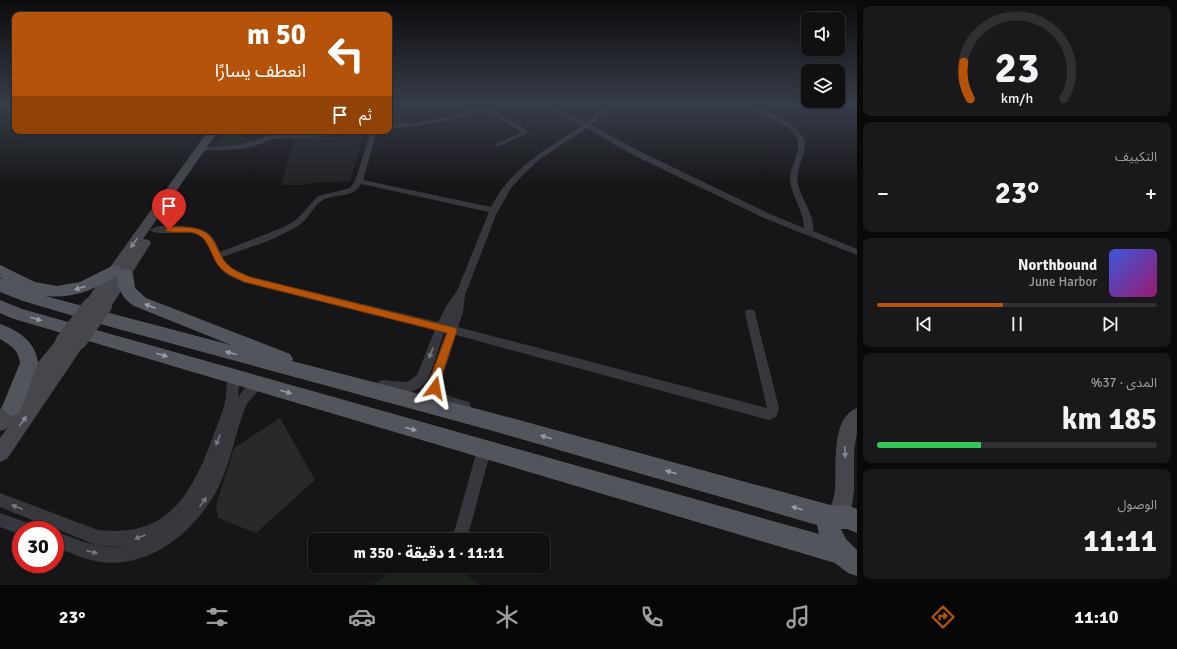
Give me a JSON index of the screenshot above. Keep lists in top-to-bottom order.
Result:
{
  "page": {
    "turn": ["50 m", "انعطف يسارًا"],
    "then": "ثم",
    "tile": [
      "التكييف",
      ["المدى · 37%", "185 km"],
      ["الوصول", "11:11"]
    ],
    "heat": ["−", "23°", "+"],
    "song": ["Northbound", "June Harbor"],
    "limit": "30",
    "trip": "11:11 · 1 دقيقة · 350 m",
    "tabs": ["11:10", "23°"],
    "gauge": ["23", "km/h"]
  }
}
